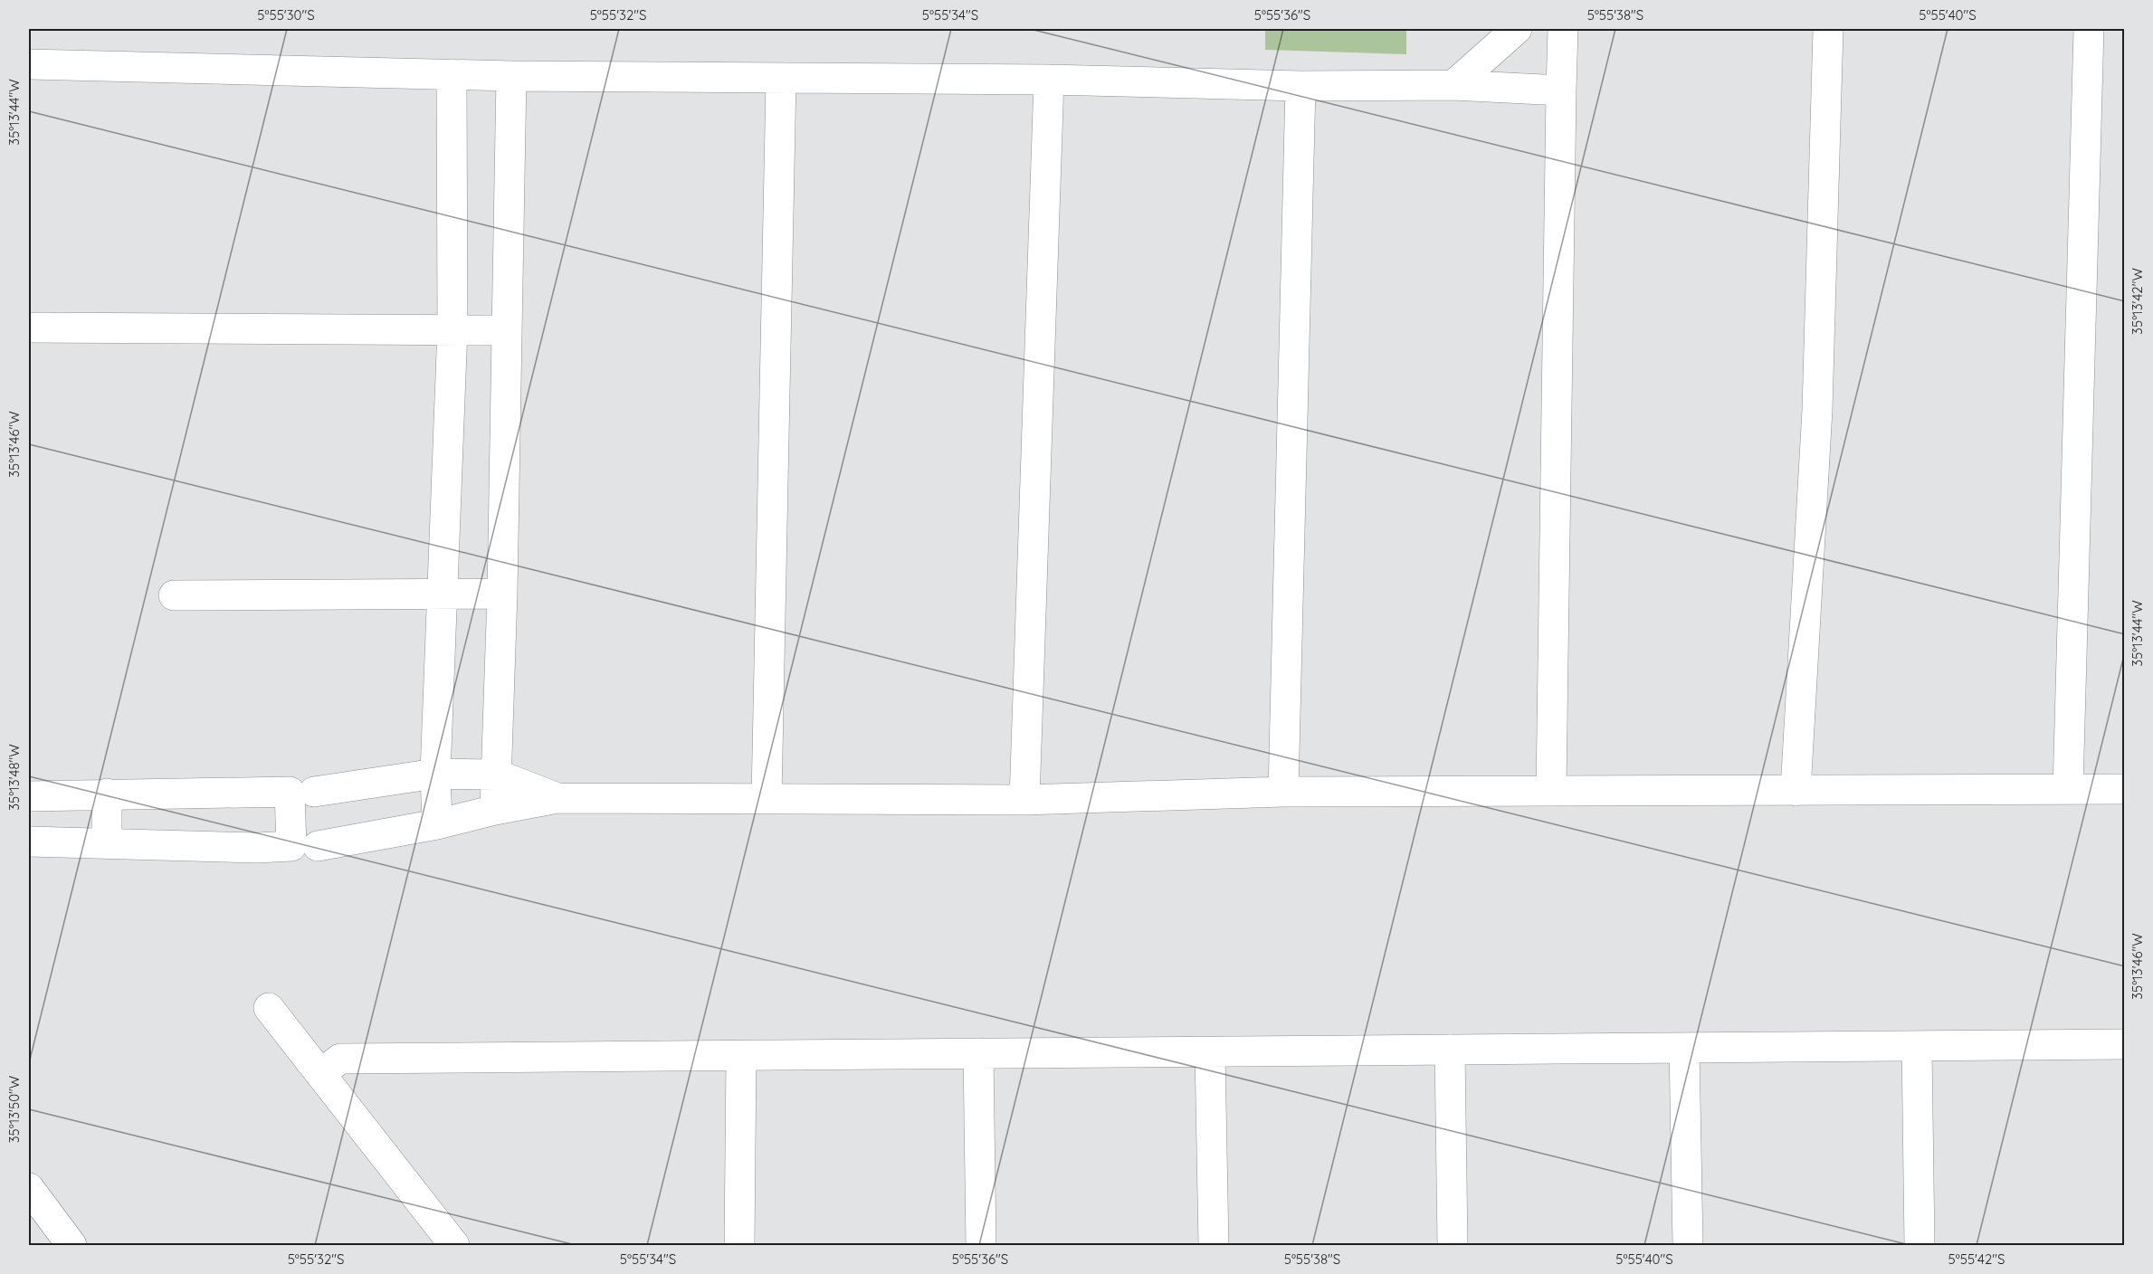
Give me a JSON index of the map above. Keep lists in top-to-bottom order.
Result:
{
  "coordinates": [
    "5°55'30\"S",
    "5°55'32\"S",
    "5°55'34\"S",
    "5°55'36\"S",
    "5°55'38\"S",
    "5°55'40\"S",
    "35°13'44\"W",
    "35°13'42\"W",
    "35°13'46\"W",
    "35°13'48\"W",
    "35°13'50\"W",
    "5°55'42\"S"
  ]
}
